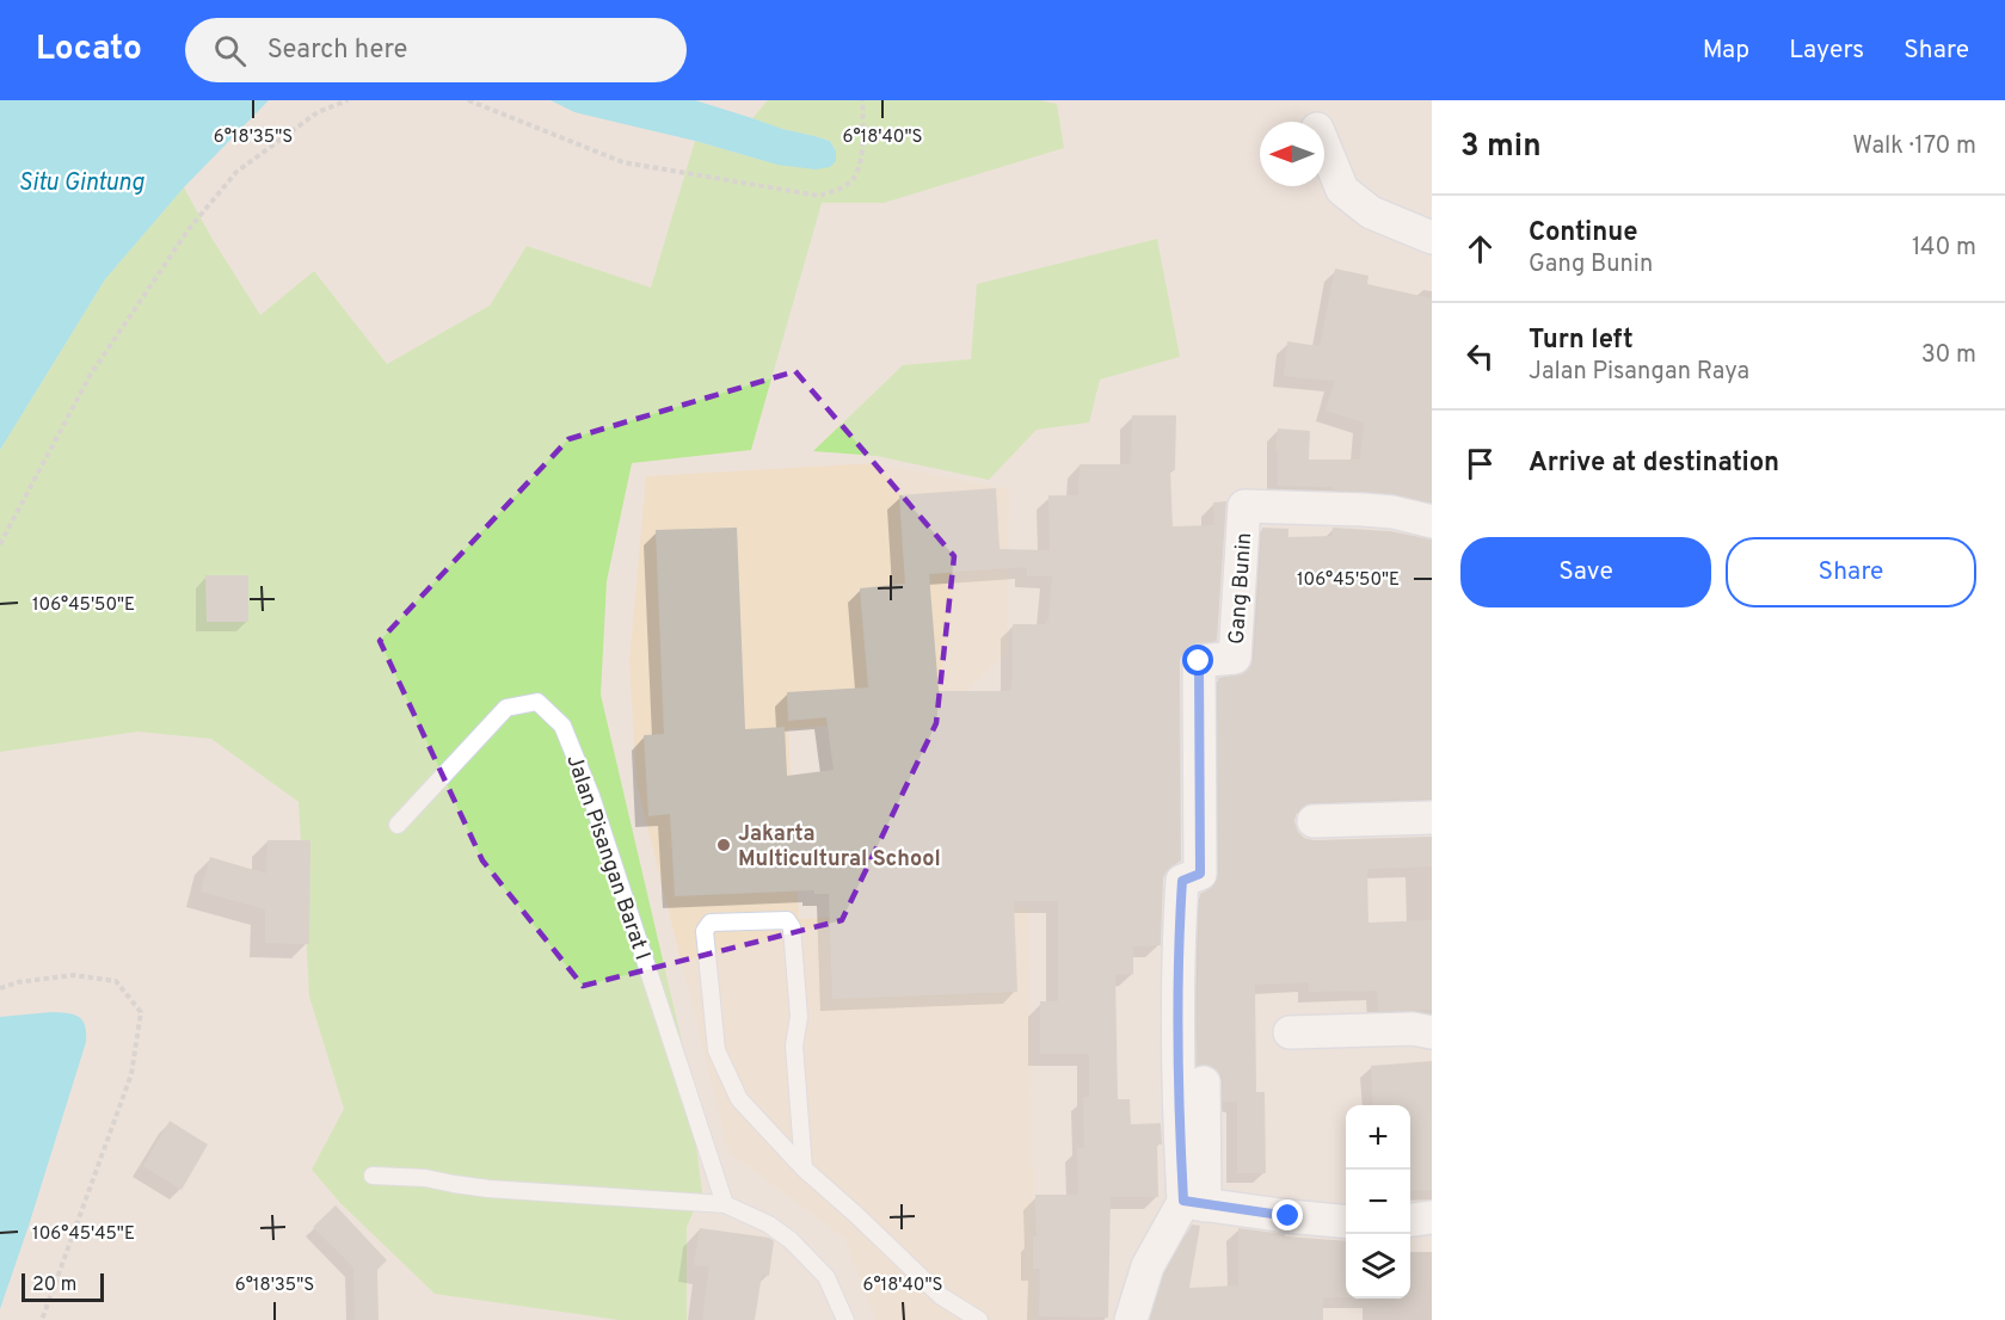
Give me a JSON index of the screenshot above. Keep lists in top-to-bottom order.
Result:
{
  "streets": {
    "street": ["Gang Bunin"],
    "lane": ["Jalan Pisangan Barat I"]
  },
  "water": ["Situ Gintung"],
  "places": ["Jakarta Multicultural School"],
  "scale_bar": "20 m",
  "north": "left",
  "page": {
    "header": "Locato",
    "search": "Search here",
    "nav": ["Map", "Layers", "Share"],
    "heading": ["3 min", "Walk · 170 m"],
    "list": [
      ["Continue", "Gang Bunin", "140 m"],
      ["Turn left", "Jalan Pisangan Raya", "30 m"],
      "Arrive at destination"
    ],
    "buttons": ["Save", "Share"],
    "map_buttons": ["+", "−"],
    "scale": "20 m"
  },
  "coordinates": [
    "6°18'35\"S",
    "6°18'40\"S",
    "106°45'50\"E",
    "106°45'45\"E"
  ]
}
